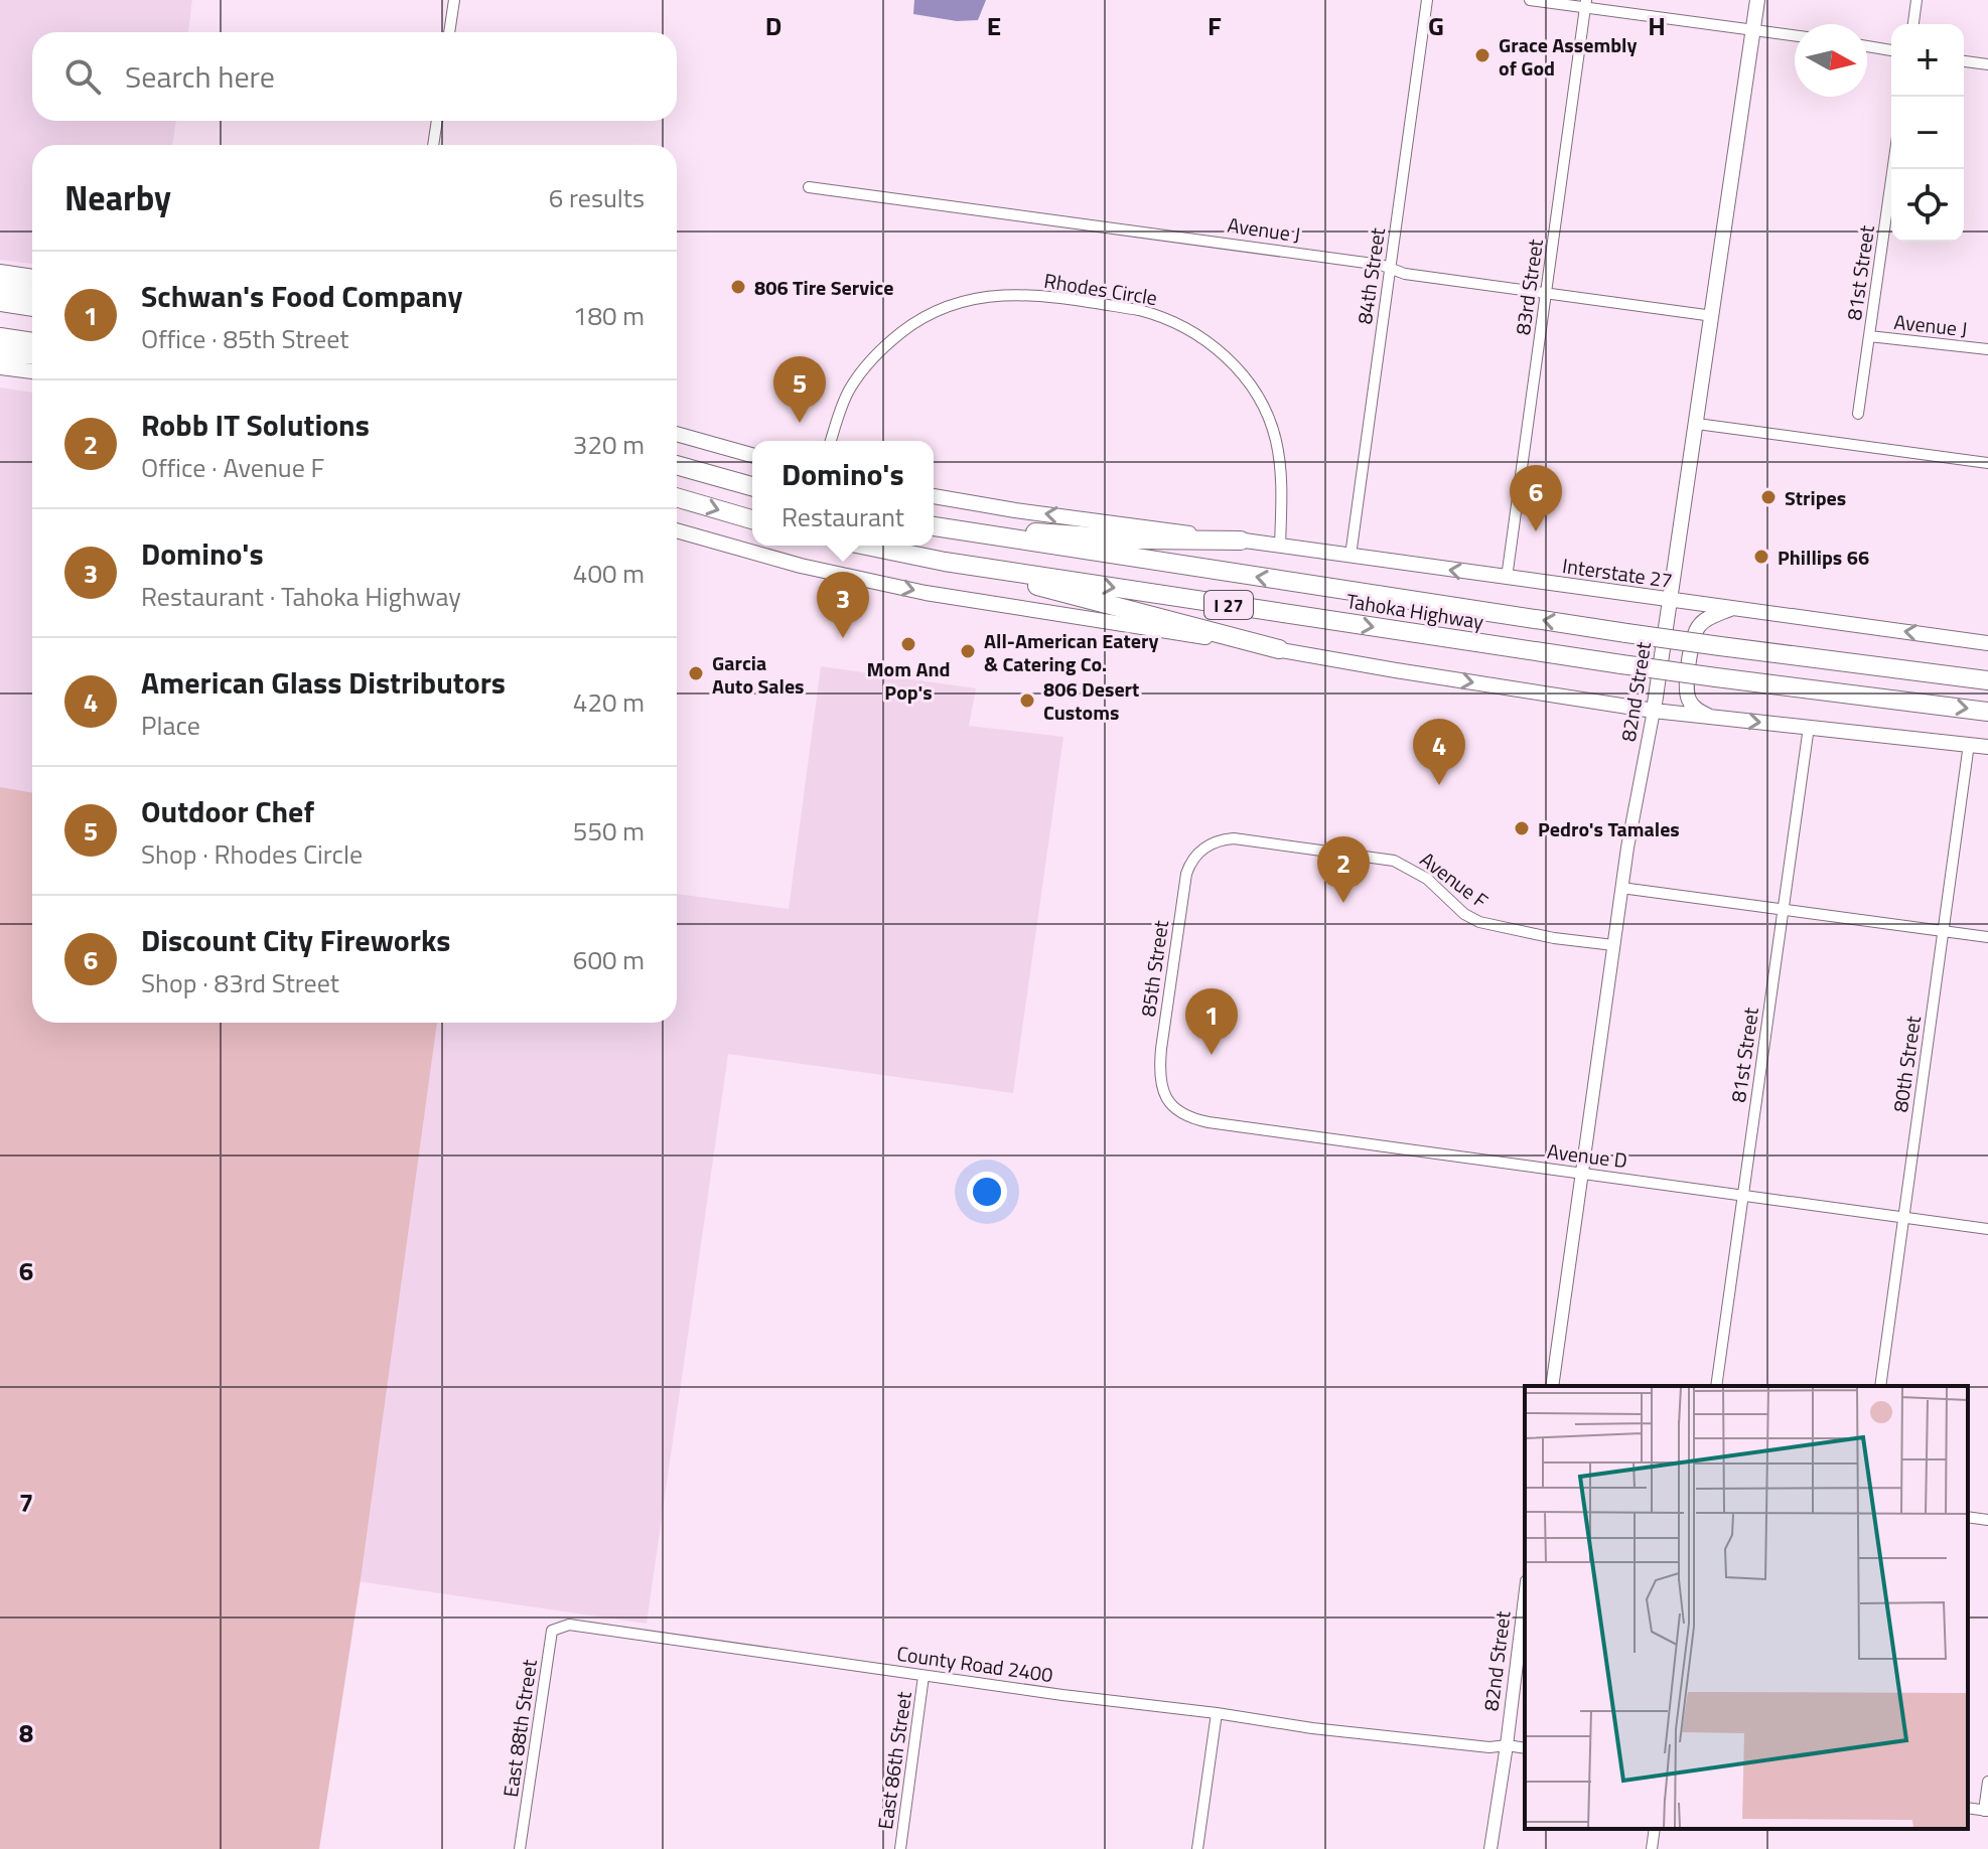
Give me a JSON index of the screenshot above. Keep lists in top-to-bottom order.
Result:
{
  "streets": {
    "highway": ["I 27", "Tahoka Highway"],
    "main road": ["Interstate 27", "82nd Street"],
    "street": [
      "Avenue J",
      "81st Street",
      "84th Street",
      "83rd Street",
      "Rhodes Circle",
      "Avenue F",
      "85th Street",
      "80th Street",
      "Avenue D",
      "County Road 2400",
      "East 88th Street",
      "East 86th Street"
    ]
  },
  "crossings": [
    ["Avenue J", "81st Street"],
    ["Avenue J", "84th Street"],
    ["Avenue J", "83rd Street"],
    ["Avenue J", "82nd Street"],
    ["81st Street", "Avenue D"],
    ["84th Street", "Interstate 27"],
    ["83rd Street", "Interstate 27"],
    ["Rhodes Circle", "Interstate 27"],
    ["Interstate 27", "82nd Street"],
    ["82nd Street", "Avenue F"],
    ["82nd Street", "Avenue D"],
    ["82nd Street", "County Road 2400"],
    ["Avenue F", "85th Street"],
    ["85th Street", "Avenue D"],
    ["80th Street", "Avenue D"],
    ["County Road 2400", "East 88th Street"],
    ["County Road 2400", "East 86th Street"]
  ],
  "places": [
    "Grace Assembly of God",
    "806 Tire Service",
    "Stripes",
    "Phillips 66",
    "Mom And Pop's",
    "All-American Eatery & Catering Co.",
    "Garcia Auto Sales",
    "806 Desert Customs",
    "Pedro's Tamales"
  ],
  "north": "right",
  "page": {
    "map_buttons": ["+", "−"],
    "search": "Search here",
    "heading": ["Nearby", "6 results"],
    "list": [
      {
        "mark": "1",
        "name": "Schwan's Food Company",
        "note": "Office · 85th Street",
        "value": "180 m"
      },
      {
        "mark": "2",
        "name": "Robb IT Solutions",
        "note": "Office · Avenue F",
        "value": "320 m"
      },
      {
        "mark": "3",
        "name": "Domino's",
        "note": "Restaurant · Tahoka Highway",
        "value": "400 m"
      },
      {
        "mark": "4",
        "name": "American Glass Distributors",
        "note": "Place",
        "value": "420 m"
      },
      {
        "mark": "5",
        "name": "Outdoor Chef",
        "note": "Shop · Rhodes Circle",
        "value": "550 m"
      },
      {
        "mark": "6",
        "name": "Discount City Fireworks",
        "note": "Shop · 83rd Street",
        "value": "600 m"
      }
    ],
    "pins": [
      "5",
      "6",
      "3",
      "4",
      "2",
      "1"
    ],
    "popup": ["Domino's", "Restaurant"]
  },
  "grid": {
    "columns": [
      "D",
      "E",
      "F",
      "G",
      "H"
    ],
    "rows": ["6", "7", "8"]
  }
}
